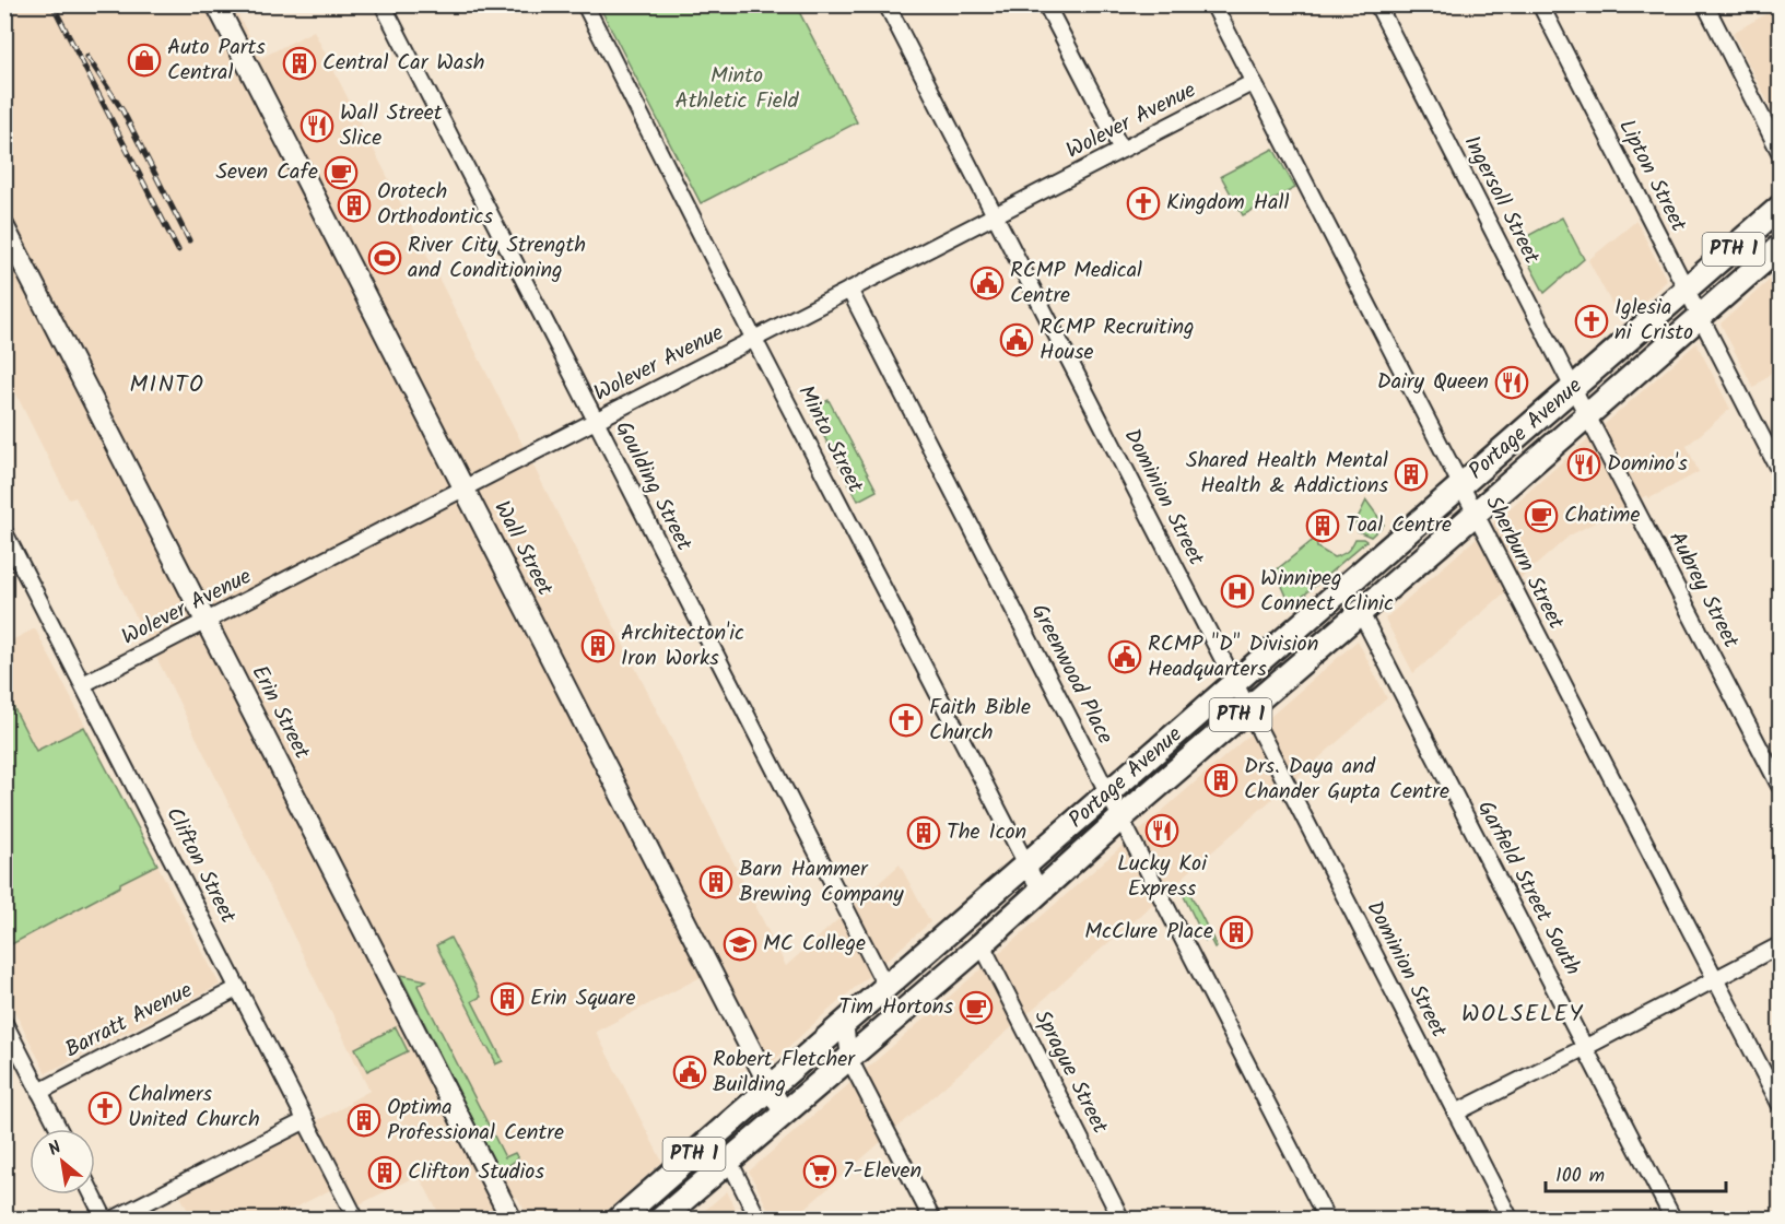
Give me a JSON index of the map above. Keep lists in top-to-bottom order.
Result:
{
  "streets": {
    "highway": ["PTH 1", "Portage Avenue"],
    "main road": ["Wall Street", "Erin Street"],
    "street": [
      "Wolever Avenue",
      "Lipton Street",
      "Ingersoll Street",
      "Minto Street",
      "Goulding Street",
      "Dominion Street",
      "Sherburn Street",
      "Aubrey Street",
      "Greenwood Place",
      "Clifton Street",
      "Garfield Street South",
      "Barratt Avenue",
      "Sprague Street"
    ]
  },
  "crossings": [
    ["Wolever Avenue", "Minto Street"],
    ["Wolever Avenue", "Goulding Street"],
    ["Wolever Avenue", "Dominion Street"],
    ["Wolever Avenue", "Wall Street"],
    ["Wolever Avenue", "Sherburn Street"],
    ["Wolever Avenue", "Greenwood Place"],
    ["Wolever Avenue", "Erin Street"],
    ["Wolever Avenue", "Clifton Street"],
    ["Lipton Street", "Portage Avenue"],
    ["Ingersoll Street", "Portage Avenue"],
    ["Ingersoll Street", "Aubrey Street"],
    ["Portage Avenue", "Minto Street"],
    ["Portage Avenue", "Goulding Street"],
    ["Portage Avenue", "Dominion Street"],
    ["Portage Avenue", "Wall Street"],
    ["Portage Avenue", "Sherburn Street"],
    ["Portage Avenue", "Aubrey Street"],
    ["Portage Avenue", "Greenwood Place"],
    ["Portage Avenue", "Garfield Street South"],
    ["Portage Avenue", "Sprague Street"],
    ["Clifton Street", "Barratt Avenue"]
  ],
  "districts": ["MINTO", "WOLSELEY"],
  "parks": ["Minto Athletic Field"],
  "places": {
    "shop": ["Auto Parts Central"],
    "building": [
      "Central Car Wash",
      "Orotech Orthodontics",
      "Shared Health Mental Health & Addictions",
      "Toal Centre",
      "Architecton'ic Iron Works",
      "Drs. Daya and Chander Gupta Centre",
      "The Icon",
      "Barn Hammer Brewing Company",
      "McClure Place",
      "Erin Square",
      "Optima Professional Centre",
      "Clifton Studios"
    ],
    "restaurant": [
      "Wall Street Slice",
      "Dairy Queen",
      "Domino's",
      "Lucky Koi Express"
    ],
    "cafe": ["Seven Cafe", "Chatime", "Tim Hortons"],
    "church": [
      "Kingdom Hall",
      "Iglesia ni Cristo",
      "Faith Bible Church",
      "Chalmers United Church"
    ],
    "sports": ["River City Strength and Conditioning"],
    "public building": [
      "RCMP Medical Centre",
      "RCMP Recruiting House",
      "RCMP \"D\" Division Headquarters",
      "Robert Fletcher Building"
    ],
    "hospital": ["Winnipeg Connect Clinic"],
    "school or university": ["MC College"],
    "supermarket": ["7-Eleven"]
  },
  "scale_bar": "100 m",
  "north": "top left"
}
